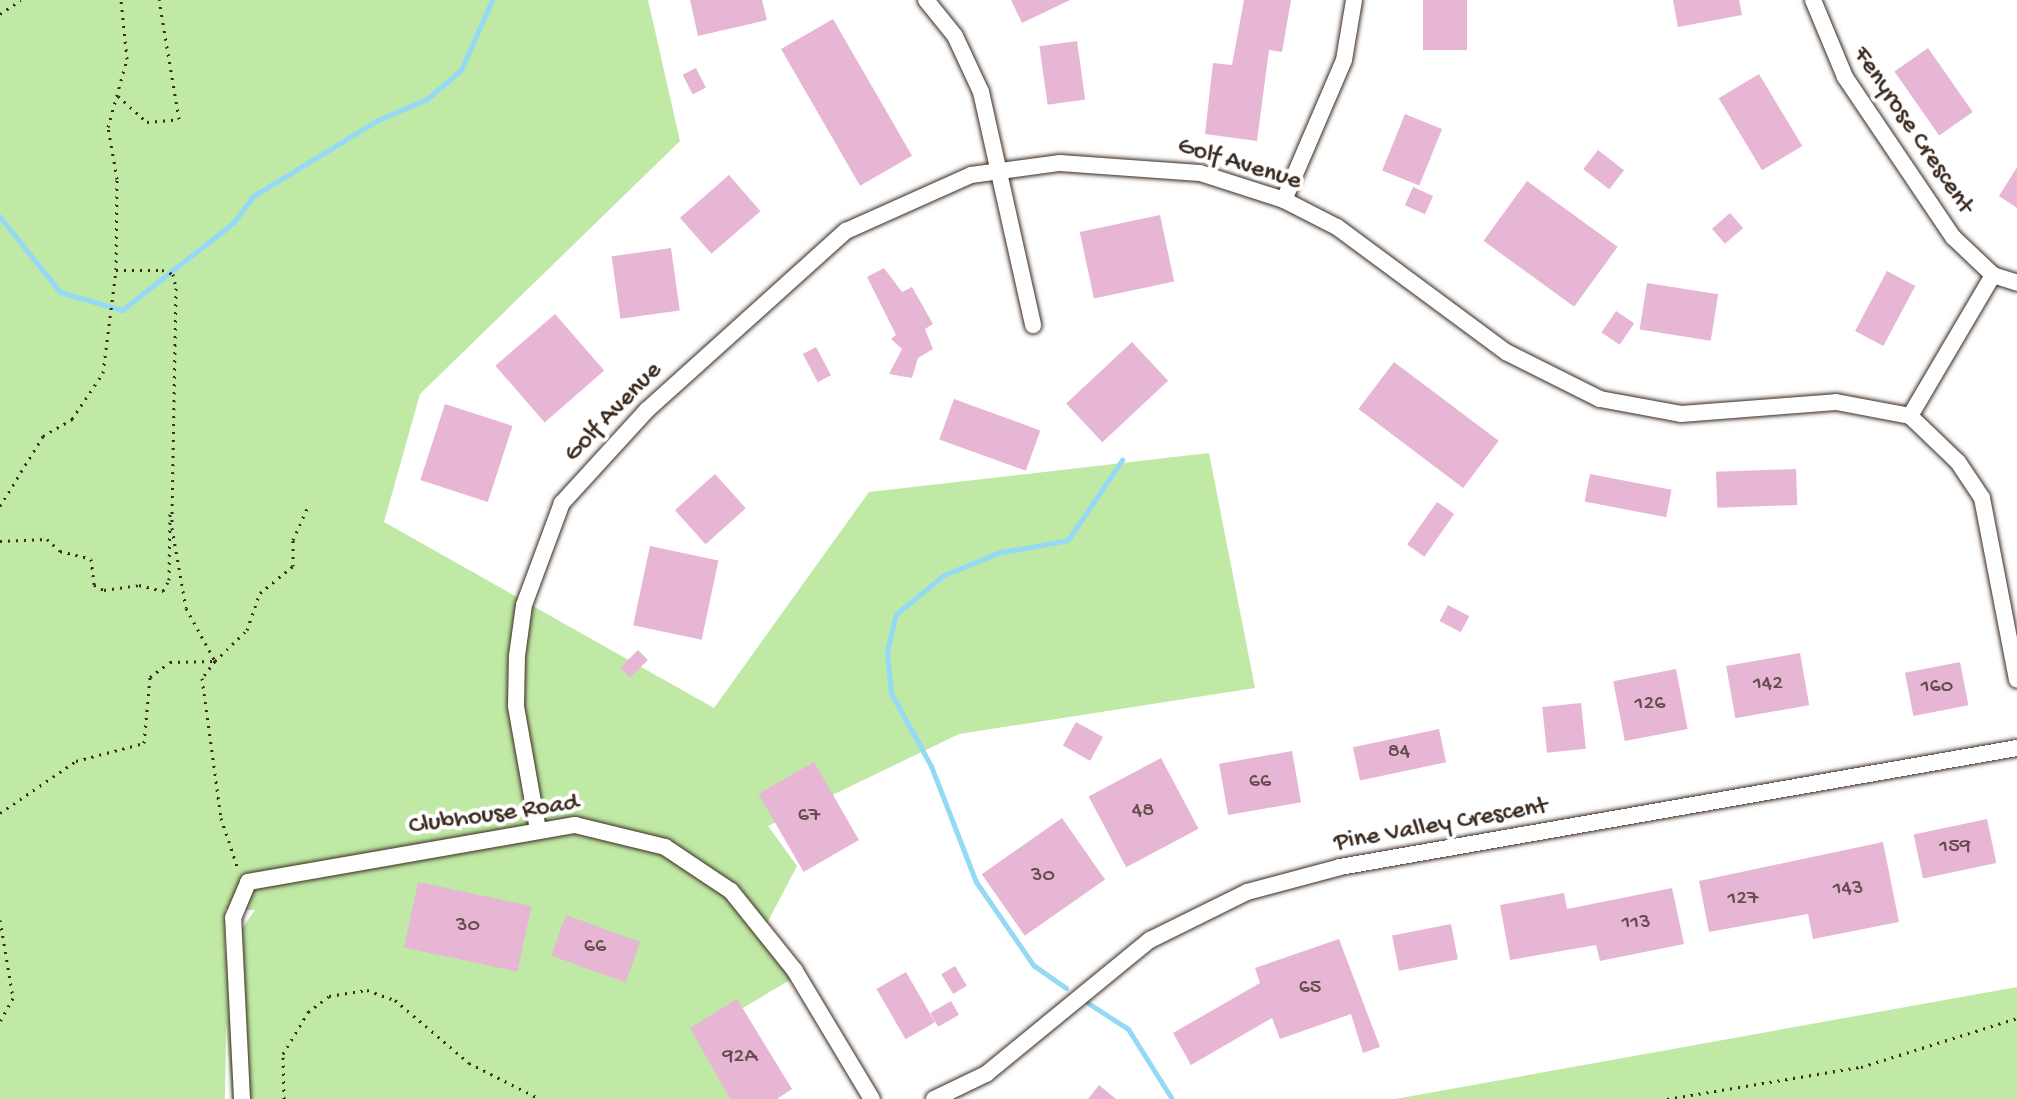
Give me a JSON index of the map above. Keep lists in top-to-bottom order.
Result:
{
  "streets": {
    "street": [
      "Fenyrose Crescent",
      "Golf Avenue",
      "Clubhouse Road",
      "Pine Valley Crescent"
    ]
  },
  "crossings": [
    ["Golf Avenue", "Clubhouse Road"]
  ],
  "house_numbers": [
    "142",
    "160",
    "126",
    "84",
    "66",
    "48",
    "67",
    "159",
    "30",
    "143",
    "127",
    "113",
    "30",
    "66",
    "65",
    "92A"
  ]
}
